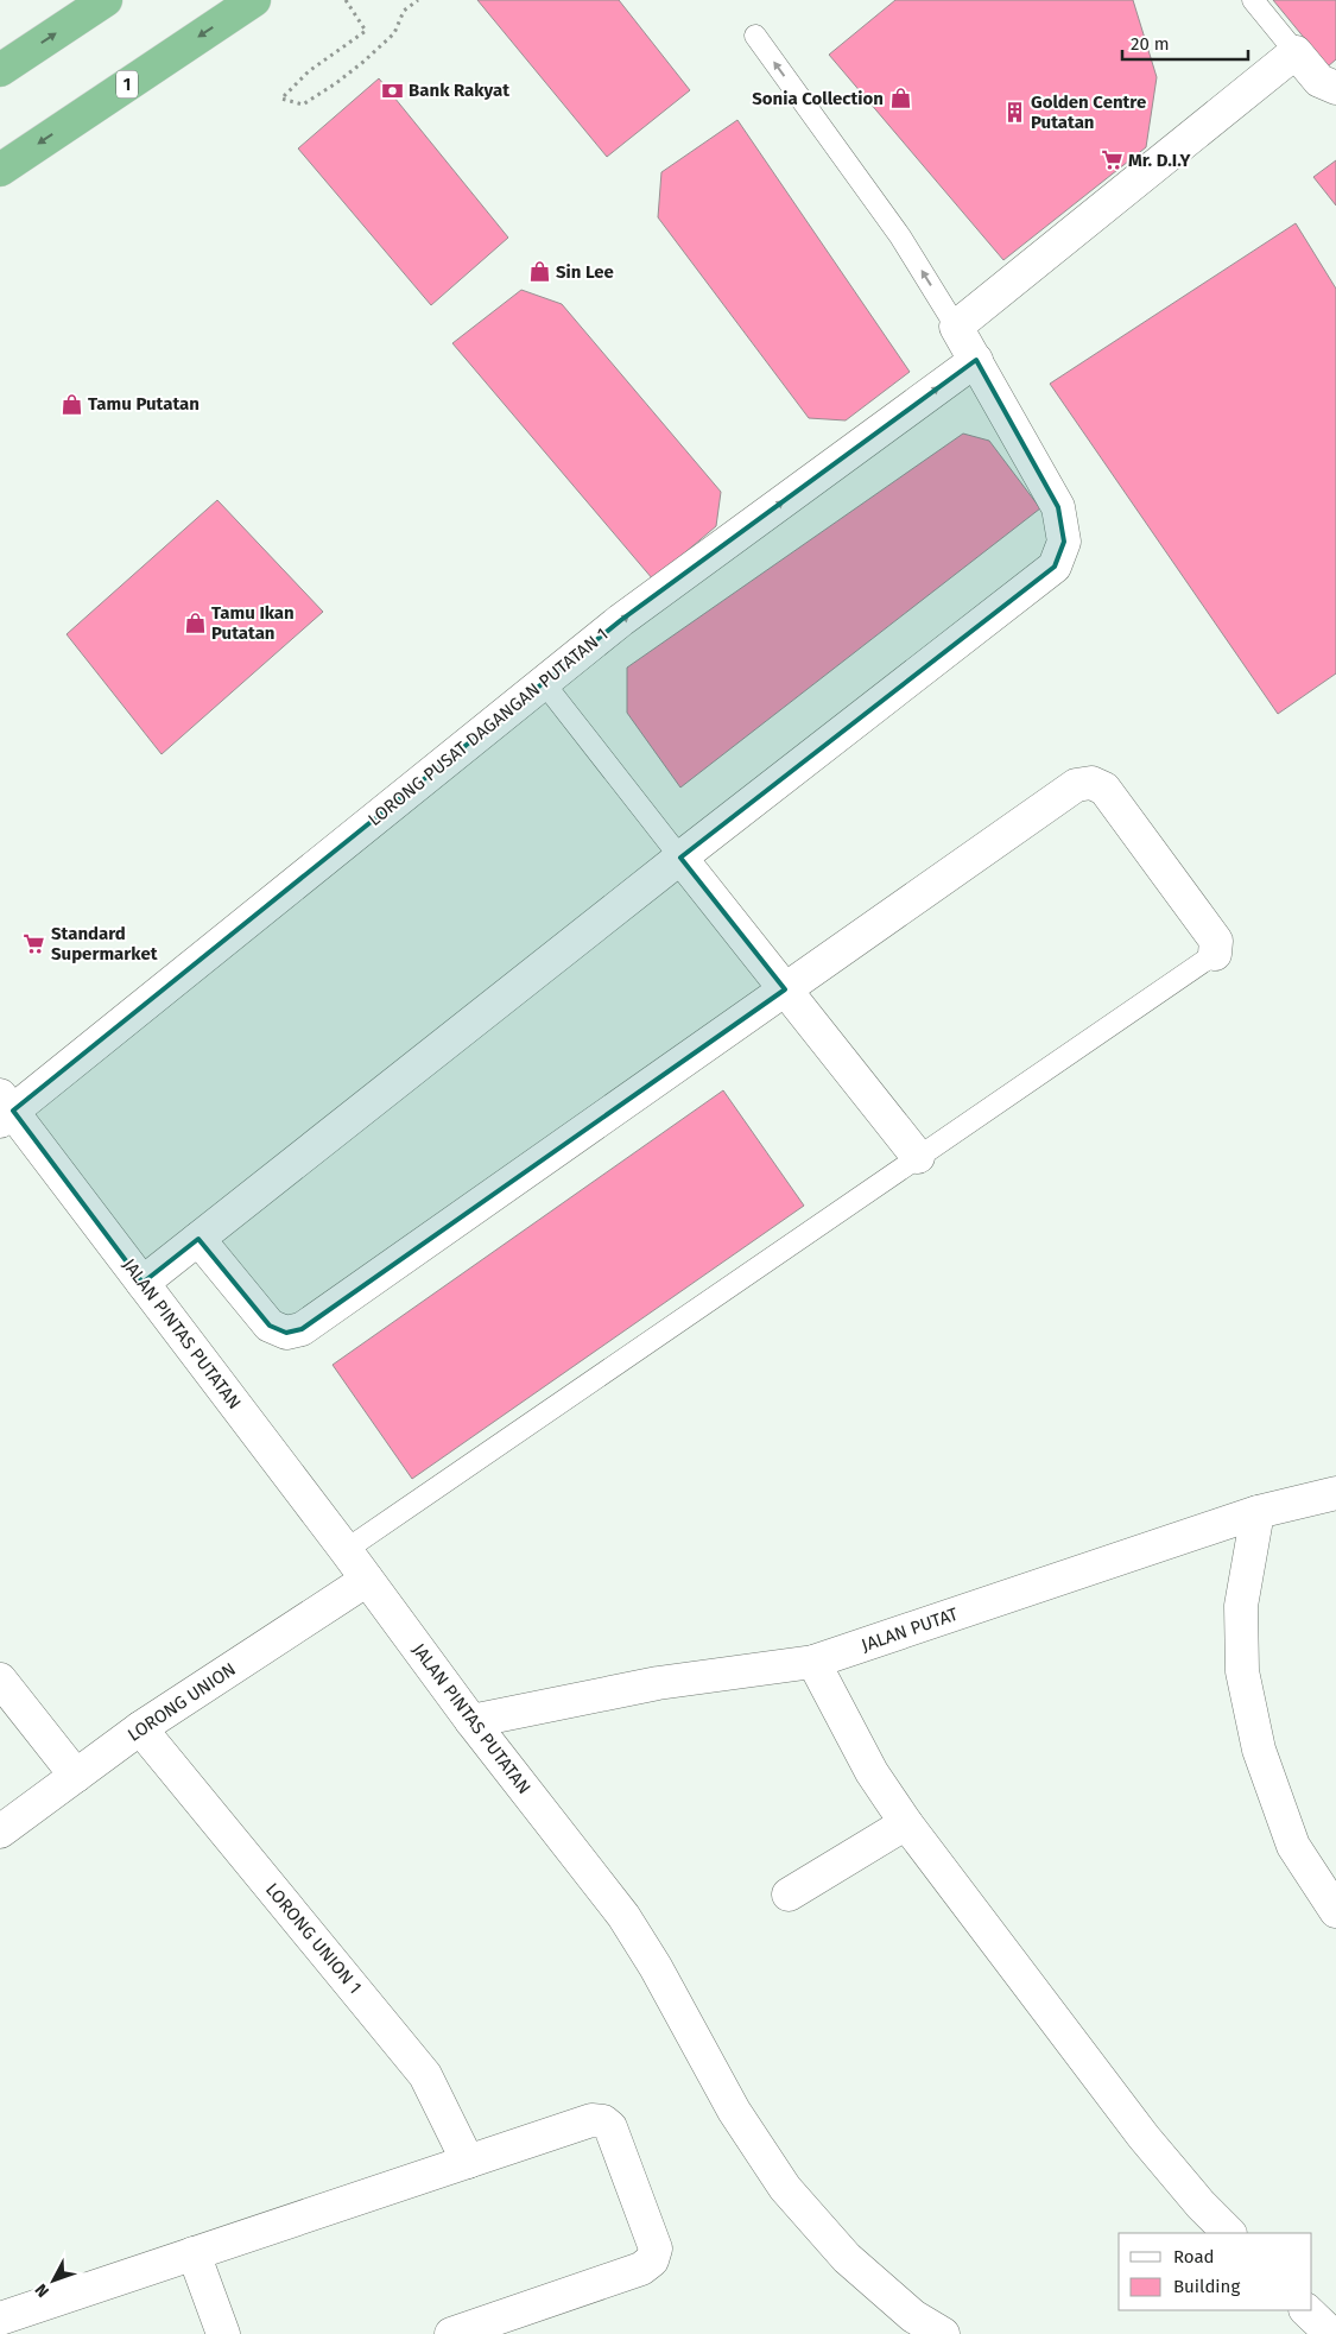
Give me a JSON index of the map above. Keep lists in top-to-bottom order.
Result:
{
  "streets": {
    "highway": ["1"],
    "street": [
      "LORONG PUSAT DAGANGAN PUTATAN 1",
      "JALAN PINTAS PUTATAN",
      "JALAN PUTAT",
      "LORONG UNION",
      "LORONG UNION 1"
    ]
  },
  "crossings": [
    ["LORONG PUSAT DAGANGAN PUTATAN 1", "JALAN PINTAS PUTATAN"],
    ["JALAN PINTAS PUTATAN", "JALAN PUTAT"],
    ["JALAN PINTAS PUTATAN", "LORONG UNION"],
    ["LORONG UNION", "LORONG UNION 1"]
  ],
  "one_way": ["LORONG PUSAT DAGANGAN PUTATAN 1"],
  "places": {
    "bank": ["Bank Rakyat"],
    "shop": [
      "Sonia Collection",
      "Sin Lee",
      "Tamu Putatan",
      "Tamu Ikan Putatan"
    ],
    "building": ["Golden Centre Putatan"],
    "supermarket": ["Mr. D.I.Y", "Standard Supermarket"]
  },
  "legend": ["Road", "Building"],
  "scale_bar": "20 m",
  "north": "bottom left"
}
